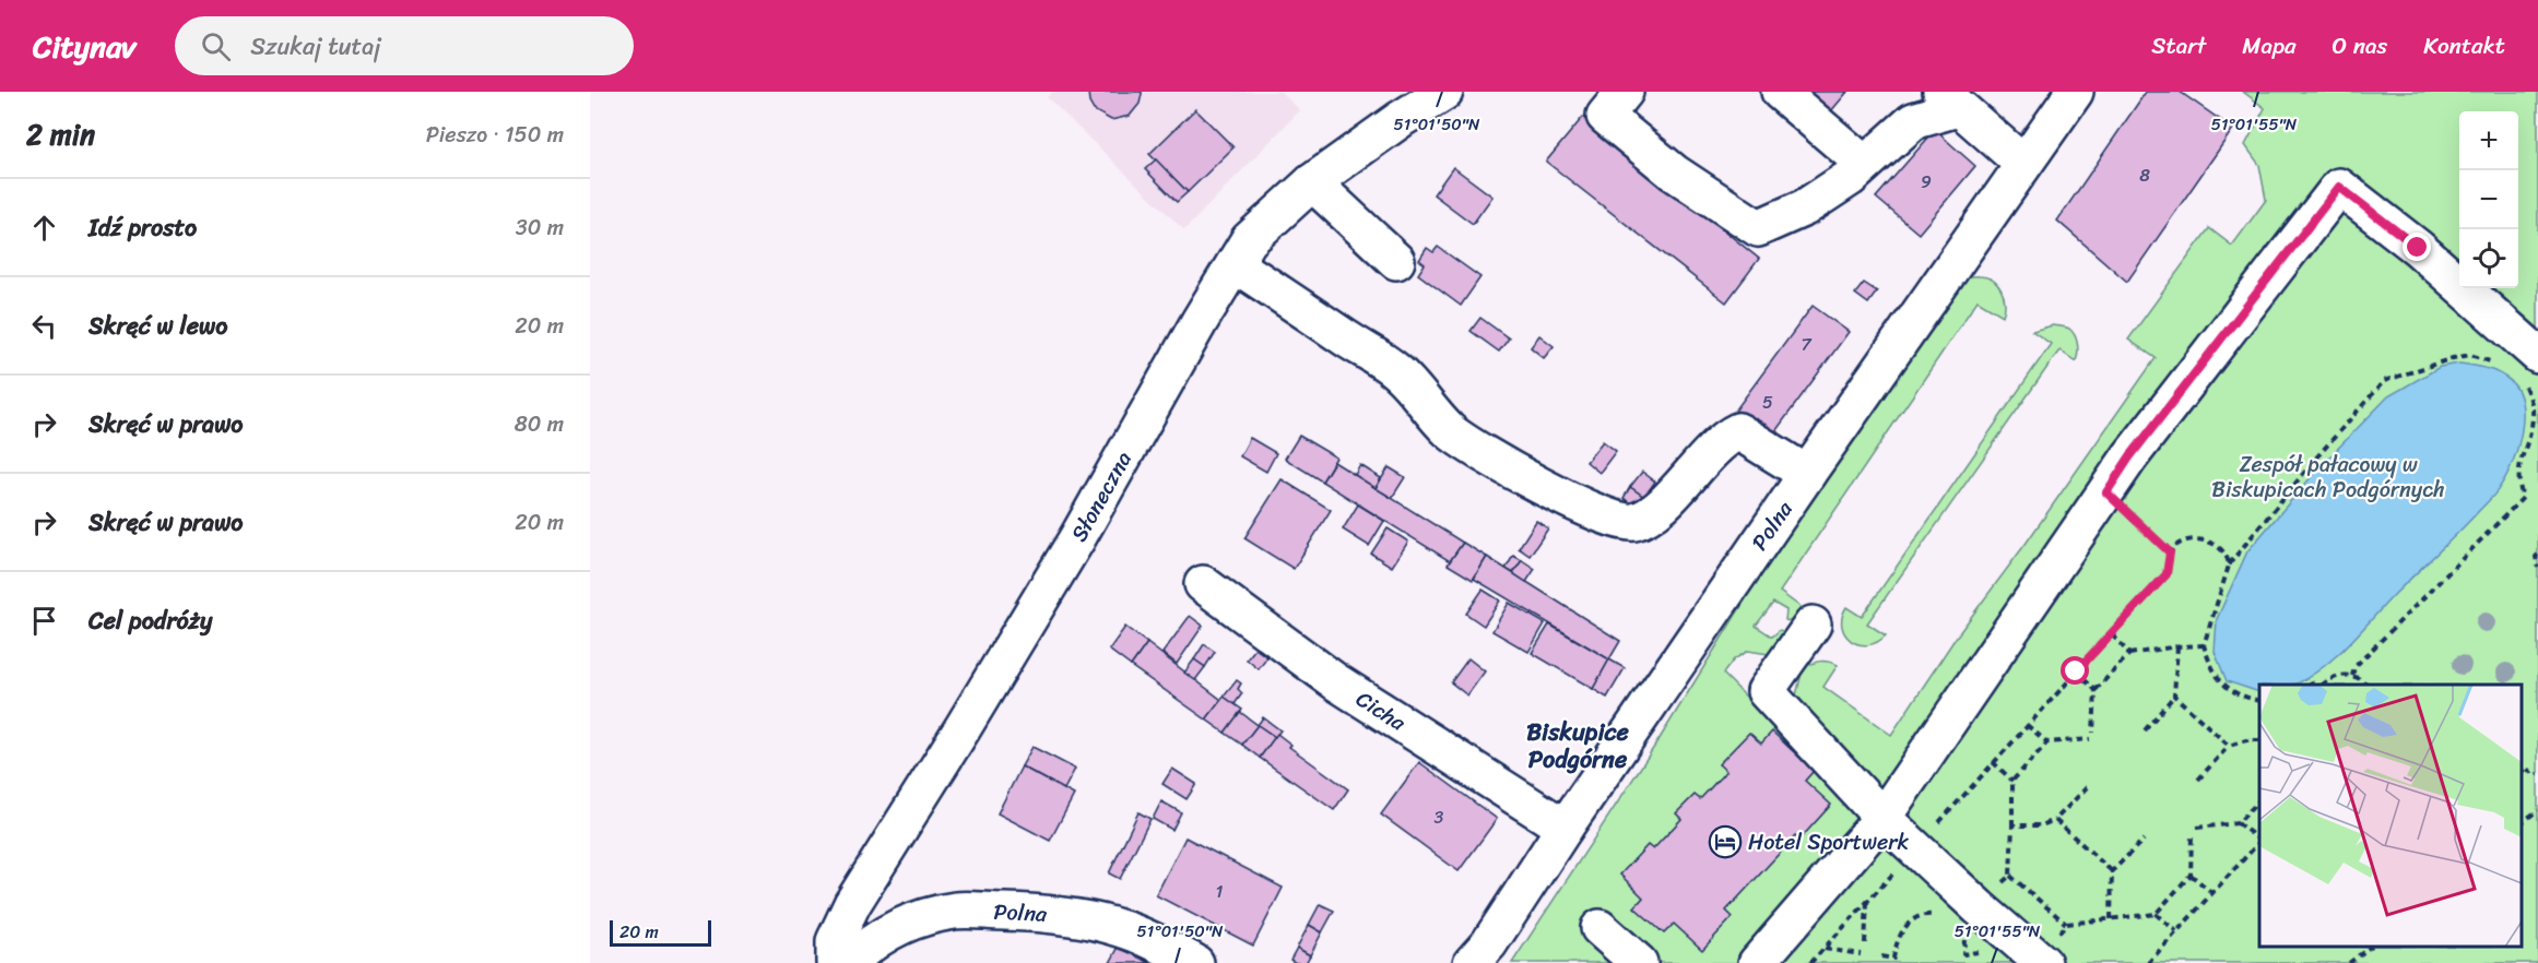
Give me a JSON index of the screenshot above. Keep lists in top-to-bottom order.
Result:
{
  "streets": {
    "street": ["Słoneczna", "Polna", "Cicha"]
  },
  "crossings": [
    ["Polna", "Cicha"]
  ],
  "districts": ["Biskupice Podgórne"],
  "parks": ["Zespół pałacowy w Biskupicach Podgórnych"],
  "places": {
    "hotel": ["Hotel Sportwerk"]
  },
  "house_numbers": [
    "8",
    "9",
    "7",
    "5",
    "3",
    "1"
  ],
  "scale_bar": "20 m",
  "page": {
    "header": "Citynav",
    "search": "Szukaj tutaj",
    "nav": [
      "Start",
      "Mapa",
      "O nas",
      "Kontakt"
    ],
    "heading": ["2 min", "Pieszo · 150 m"],
    "map_buttons": ["+", "−"],
    "list": [
      ["Idź prosto", "30 m"],
      ["Skręć w lewo", "20 m"],
      ["Skręć w prawo", "80 m"],
      ["Skręć w prawo", "20 m"],
      "Cel podróży"
    ],
    "scale": "20 m"
  },
  "coordinates": ["51°01'50\"N", "51°01'55\"N"]
}
